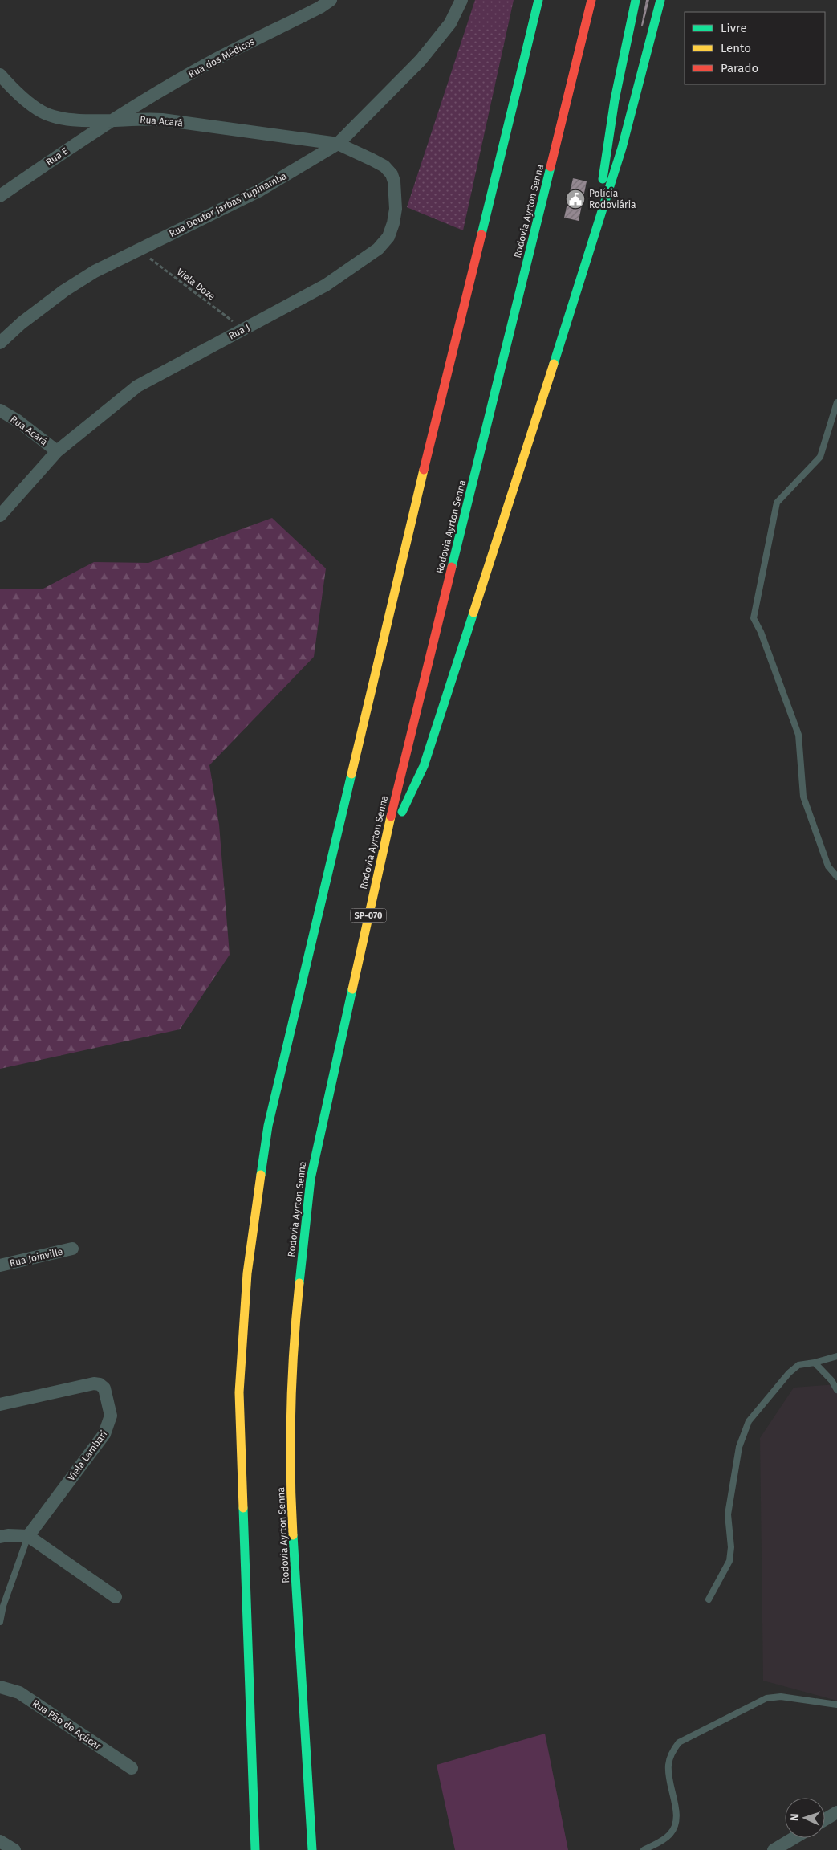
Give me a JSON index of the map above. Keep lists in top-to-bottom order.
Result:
{
  "streets": {
    "main road": ["Rodovia Ayrton Senna", "SP-070"],
    "street": [
      "Rua dos Médicos",
      "Rua Acará",
      "Rua E",
      "Rua Doutor Jarbas Tupinamba",
      "Rua J",
      "Rua Joinville",
      "Viela Lambari",
      "Rua Pão de Açúcar"
    ],
    "path": ["Viela Doze"]
  },
  "crossings": [
    ["Rua dos Médicos", "Rua Acará"],
    ["Rua dos Médicos", "Rua E"],
    ["Rua Acará", "Rua E"],
    ["Rua Acará", "Rua Doutor Jarbas Tupinamba"],
    ["Rua Acará", "Rua J"],
    ["Rua Doutor Jarbas Tupinamba", "Viela Doze"],
    ["Rua Doutor Jarbas Tupinamba", "Rua J"],
    ["Viela Doze", "Rua J"]
  ],
  "places": {
    "public building": ["Polícia Rodoviária"]
  },
  "legend": ["Livre", "Lento", "Parado"],
  "north": "left"
}
